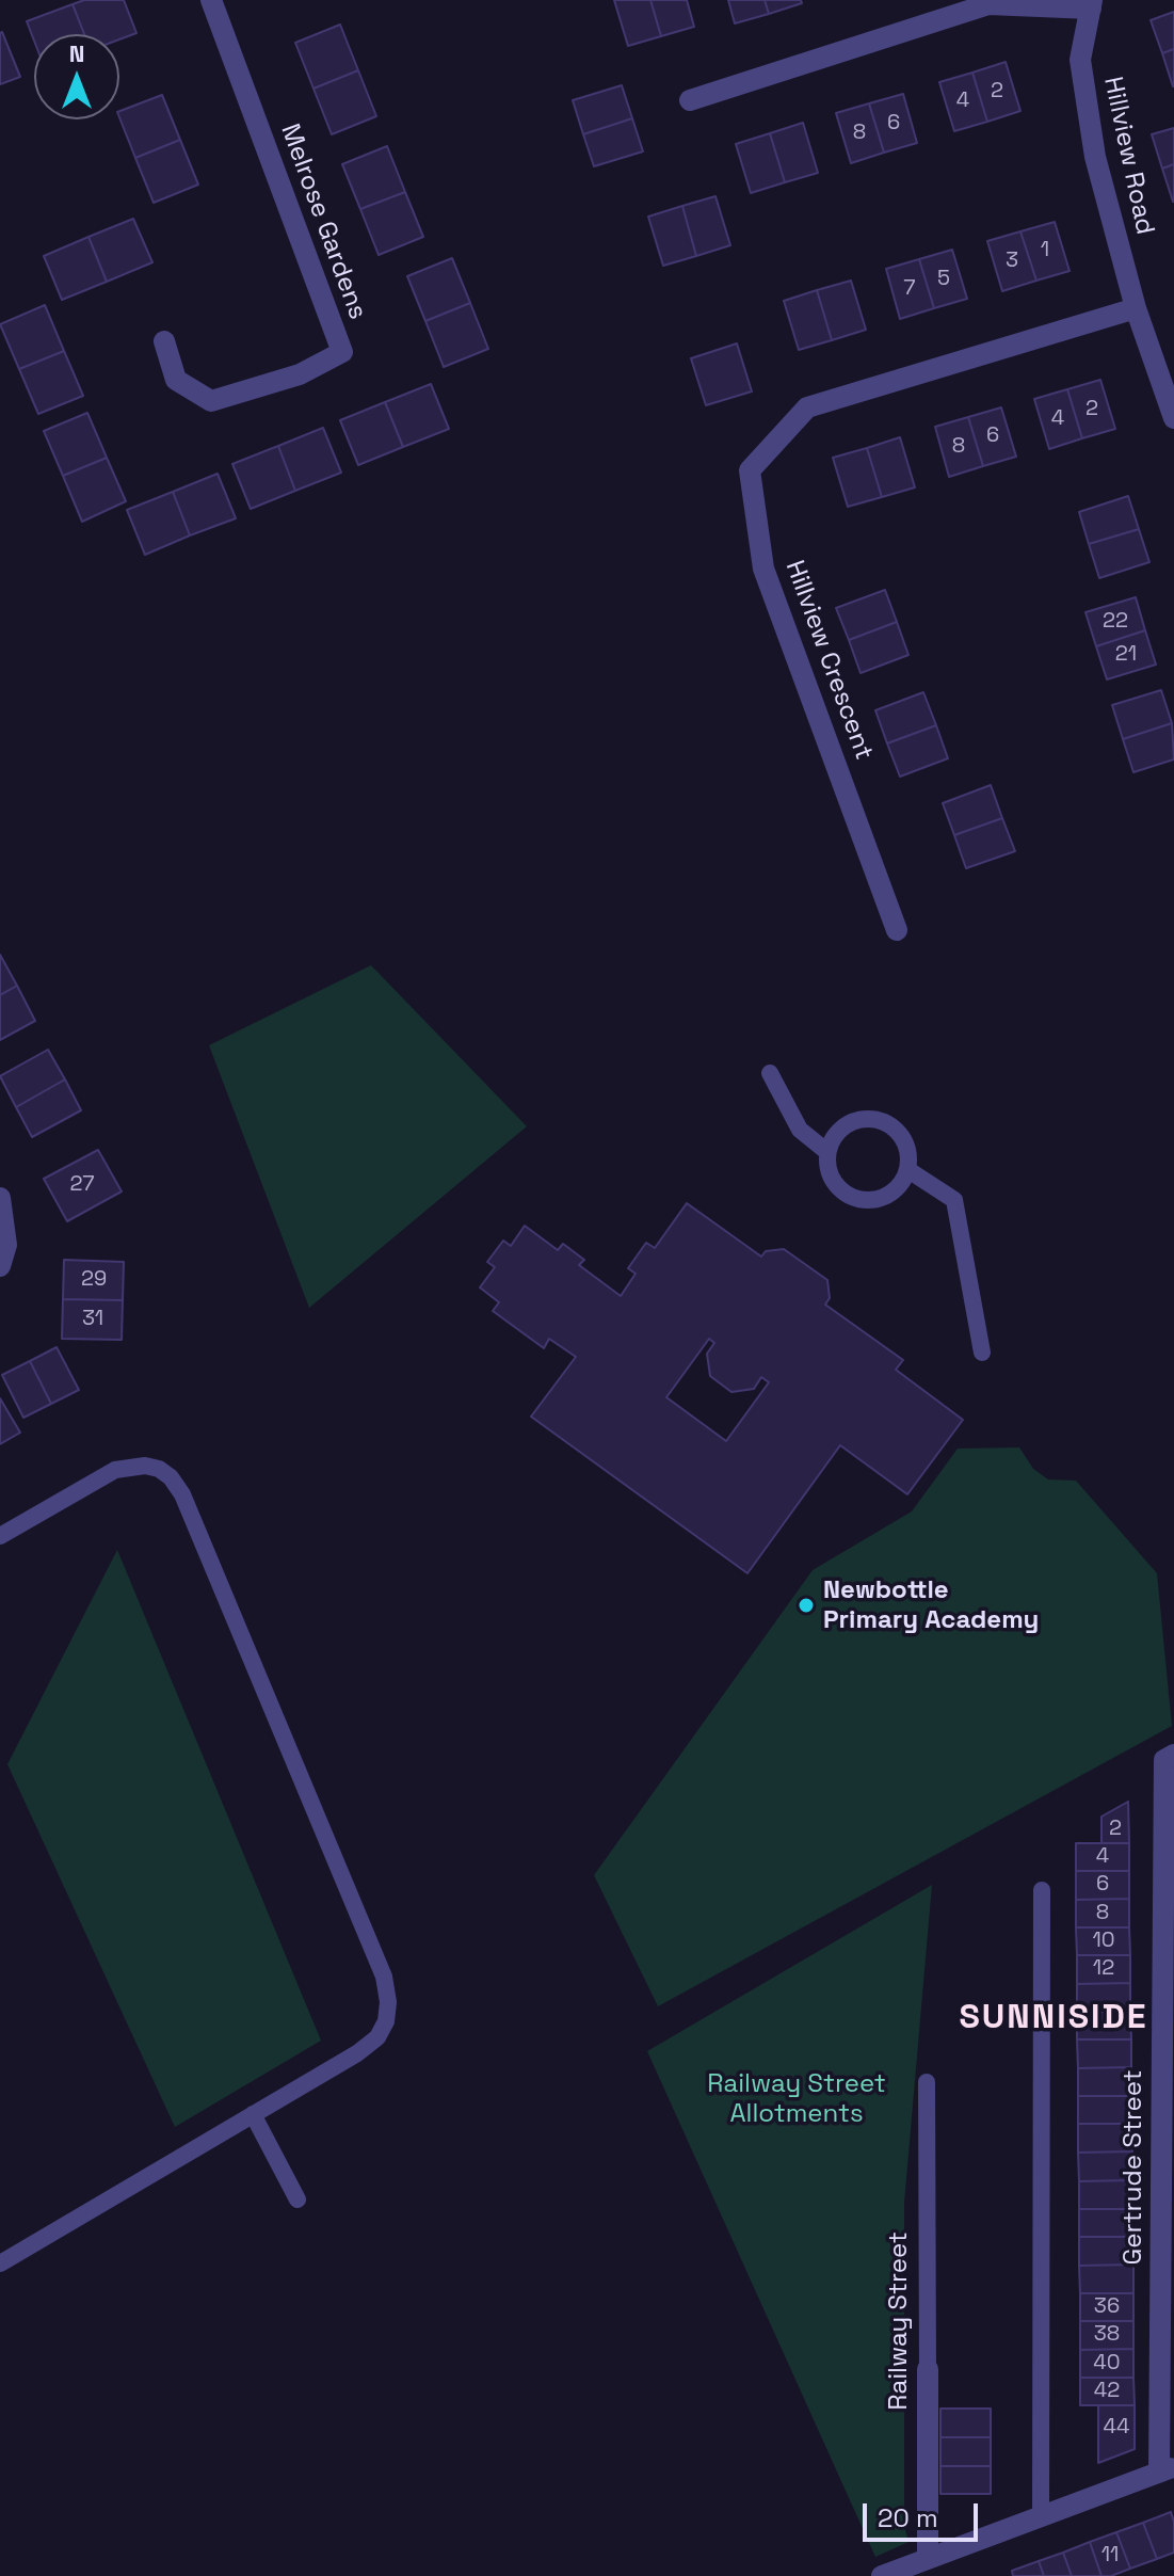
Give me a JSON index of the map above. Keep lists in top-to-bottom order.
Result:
{
  "streets": {
    "street": [
      "Hillview Road",
      "Melrose Gardens",
      "Hillview Crescent",
      "Gertrude Street",
      "Railway Street"
    ]
  },
  "crossings": [
    ["Hillview Road", "Hillview Crescent"]
  ],
  "districts": ["SUNNISIDE"],
  "parks": ["Railway Street Allotments"],
  "places": ["Newbottle Primary Academy"],
  "house_numbers": [
    "2",
    "4",
    "6",
    "8",
    "1",
    "3",
    "5",
    "7",
    "2",
    "4",
    "6",
    "8",
    "22",
    "21",
    "27",
    "29",
    "31",
    "2",
    "4",
    "6",
    "8",
    "10",
    "12",
    "36",
    "38",
    "40",
    "42",
    "44",
    "11"
  ],
  "scale_bar": "20 m",
  "north": "top"
}
